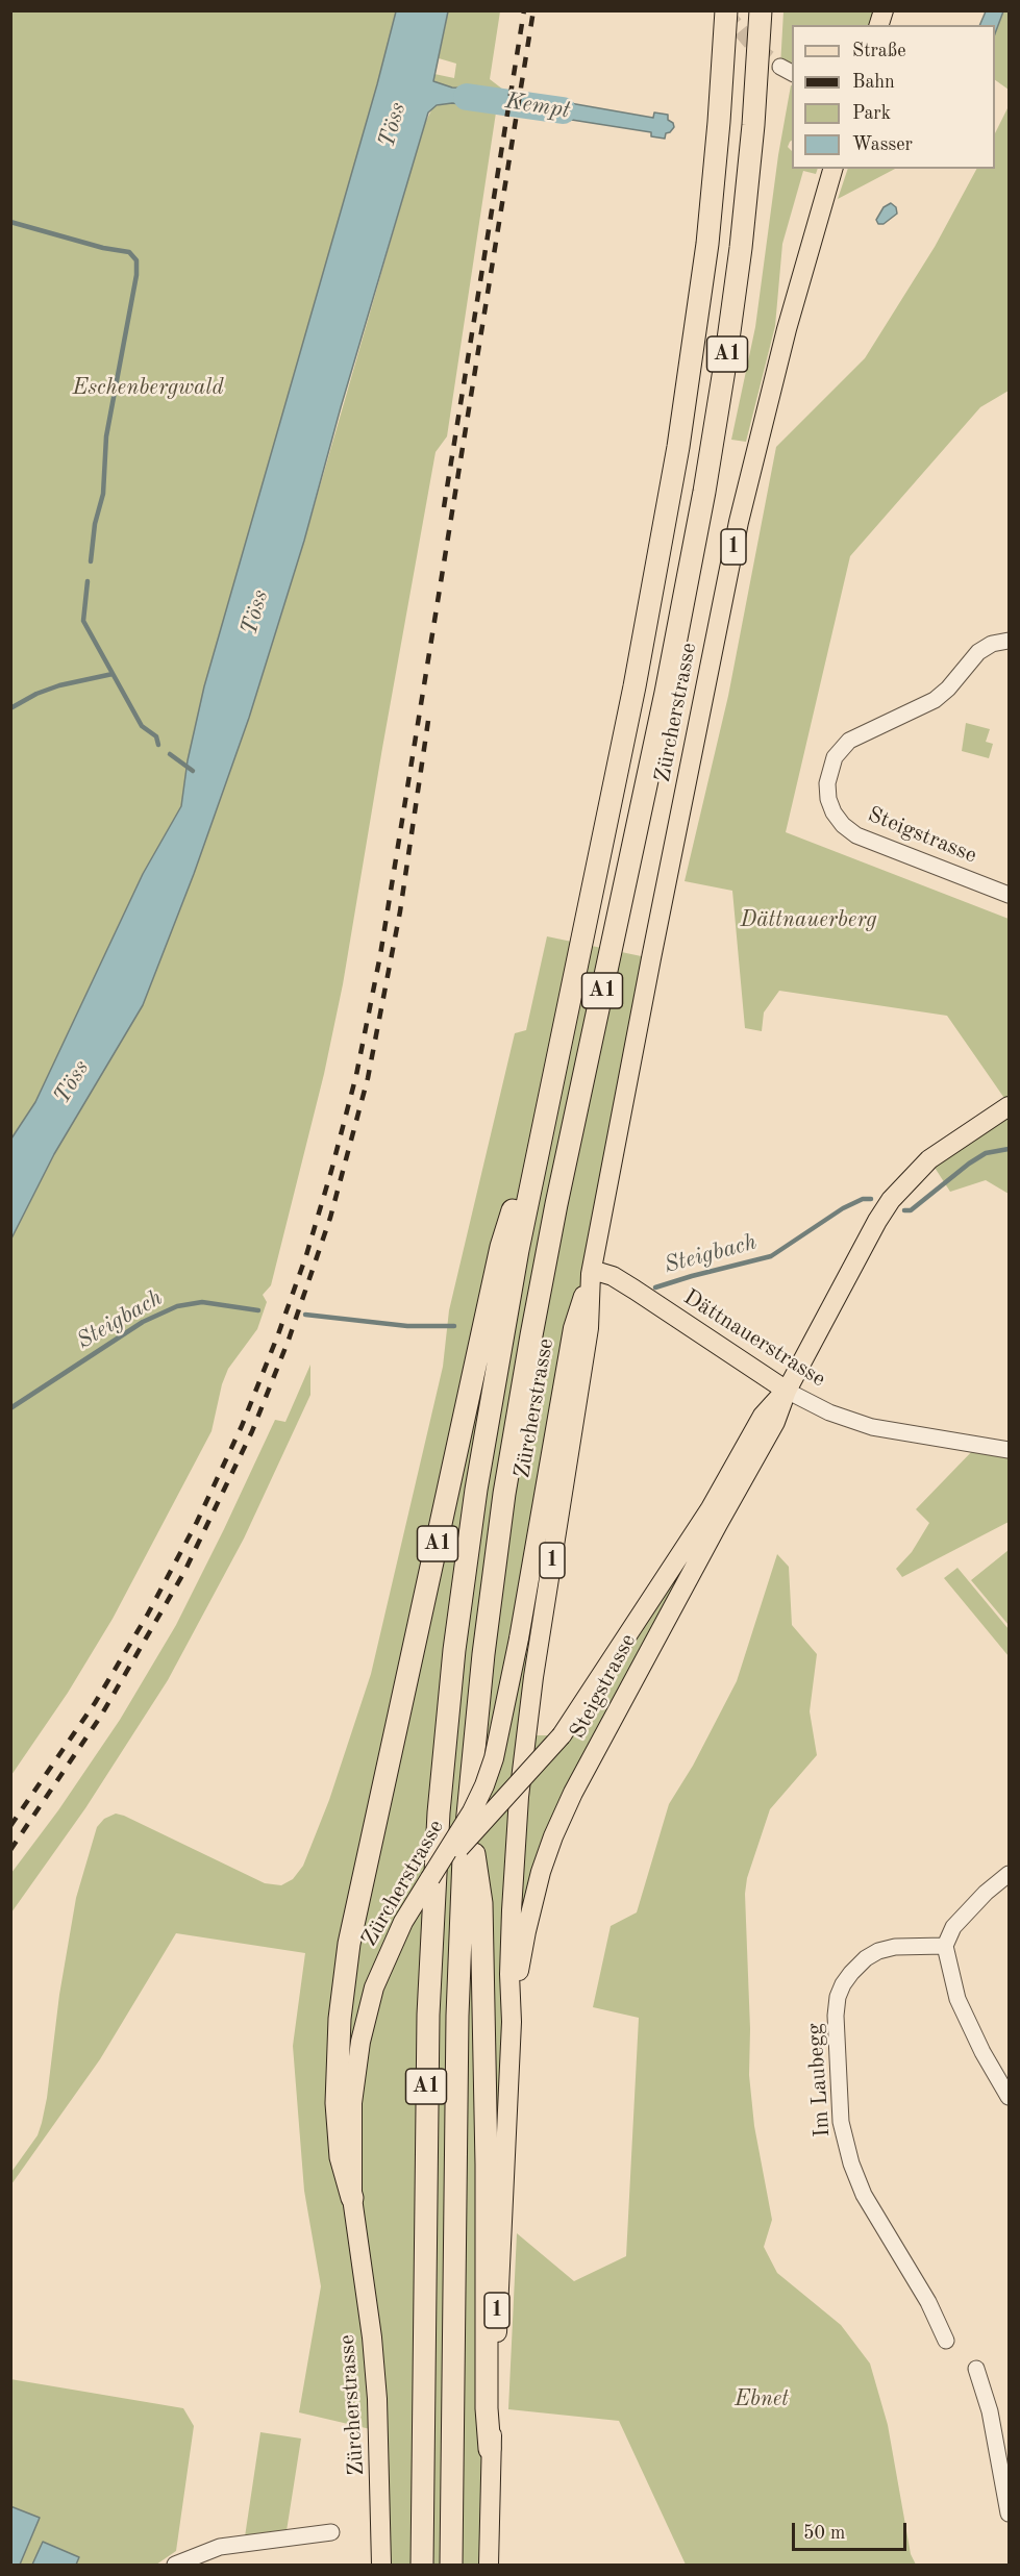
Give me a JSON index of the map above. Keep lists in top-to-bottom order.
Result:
{
  "streets": {
    "highway": ["A1"],
    "main road": [
      "1",
      "Zürcherstrasse",
      "Steigstrasse",
      "Dättnauerstrasse"
    ],
    "street": ["Im Laubegg"]
  },
  "crossings": [
    ["A1", "Zürcherstrasse"],
    ["Zürcherstrasse", "Steigstrasse"],
    ["Zürcherstrasse", "Dättnauerstrasse"],
    ["Steigstrasse", "Dättnauerstrasse"]
  ],
  "water": ["Kempt", "Töss", "Steigbach"],
  "parks": ["Eschenbergwald", "Dättnauerberg", "Ebnet"],
  "legend": [
    "Straße",
    "Bahn",
    "Park",
    "Wasser"
  ],
  "scale_bar": "50 m"
}
